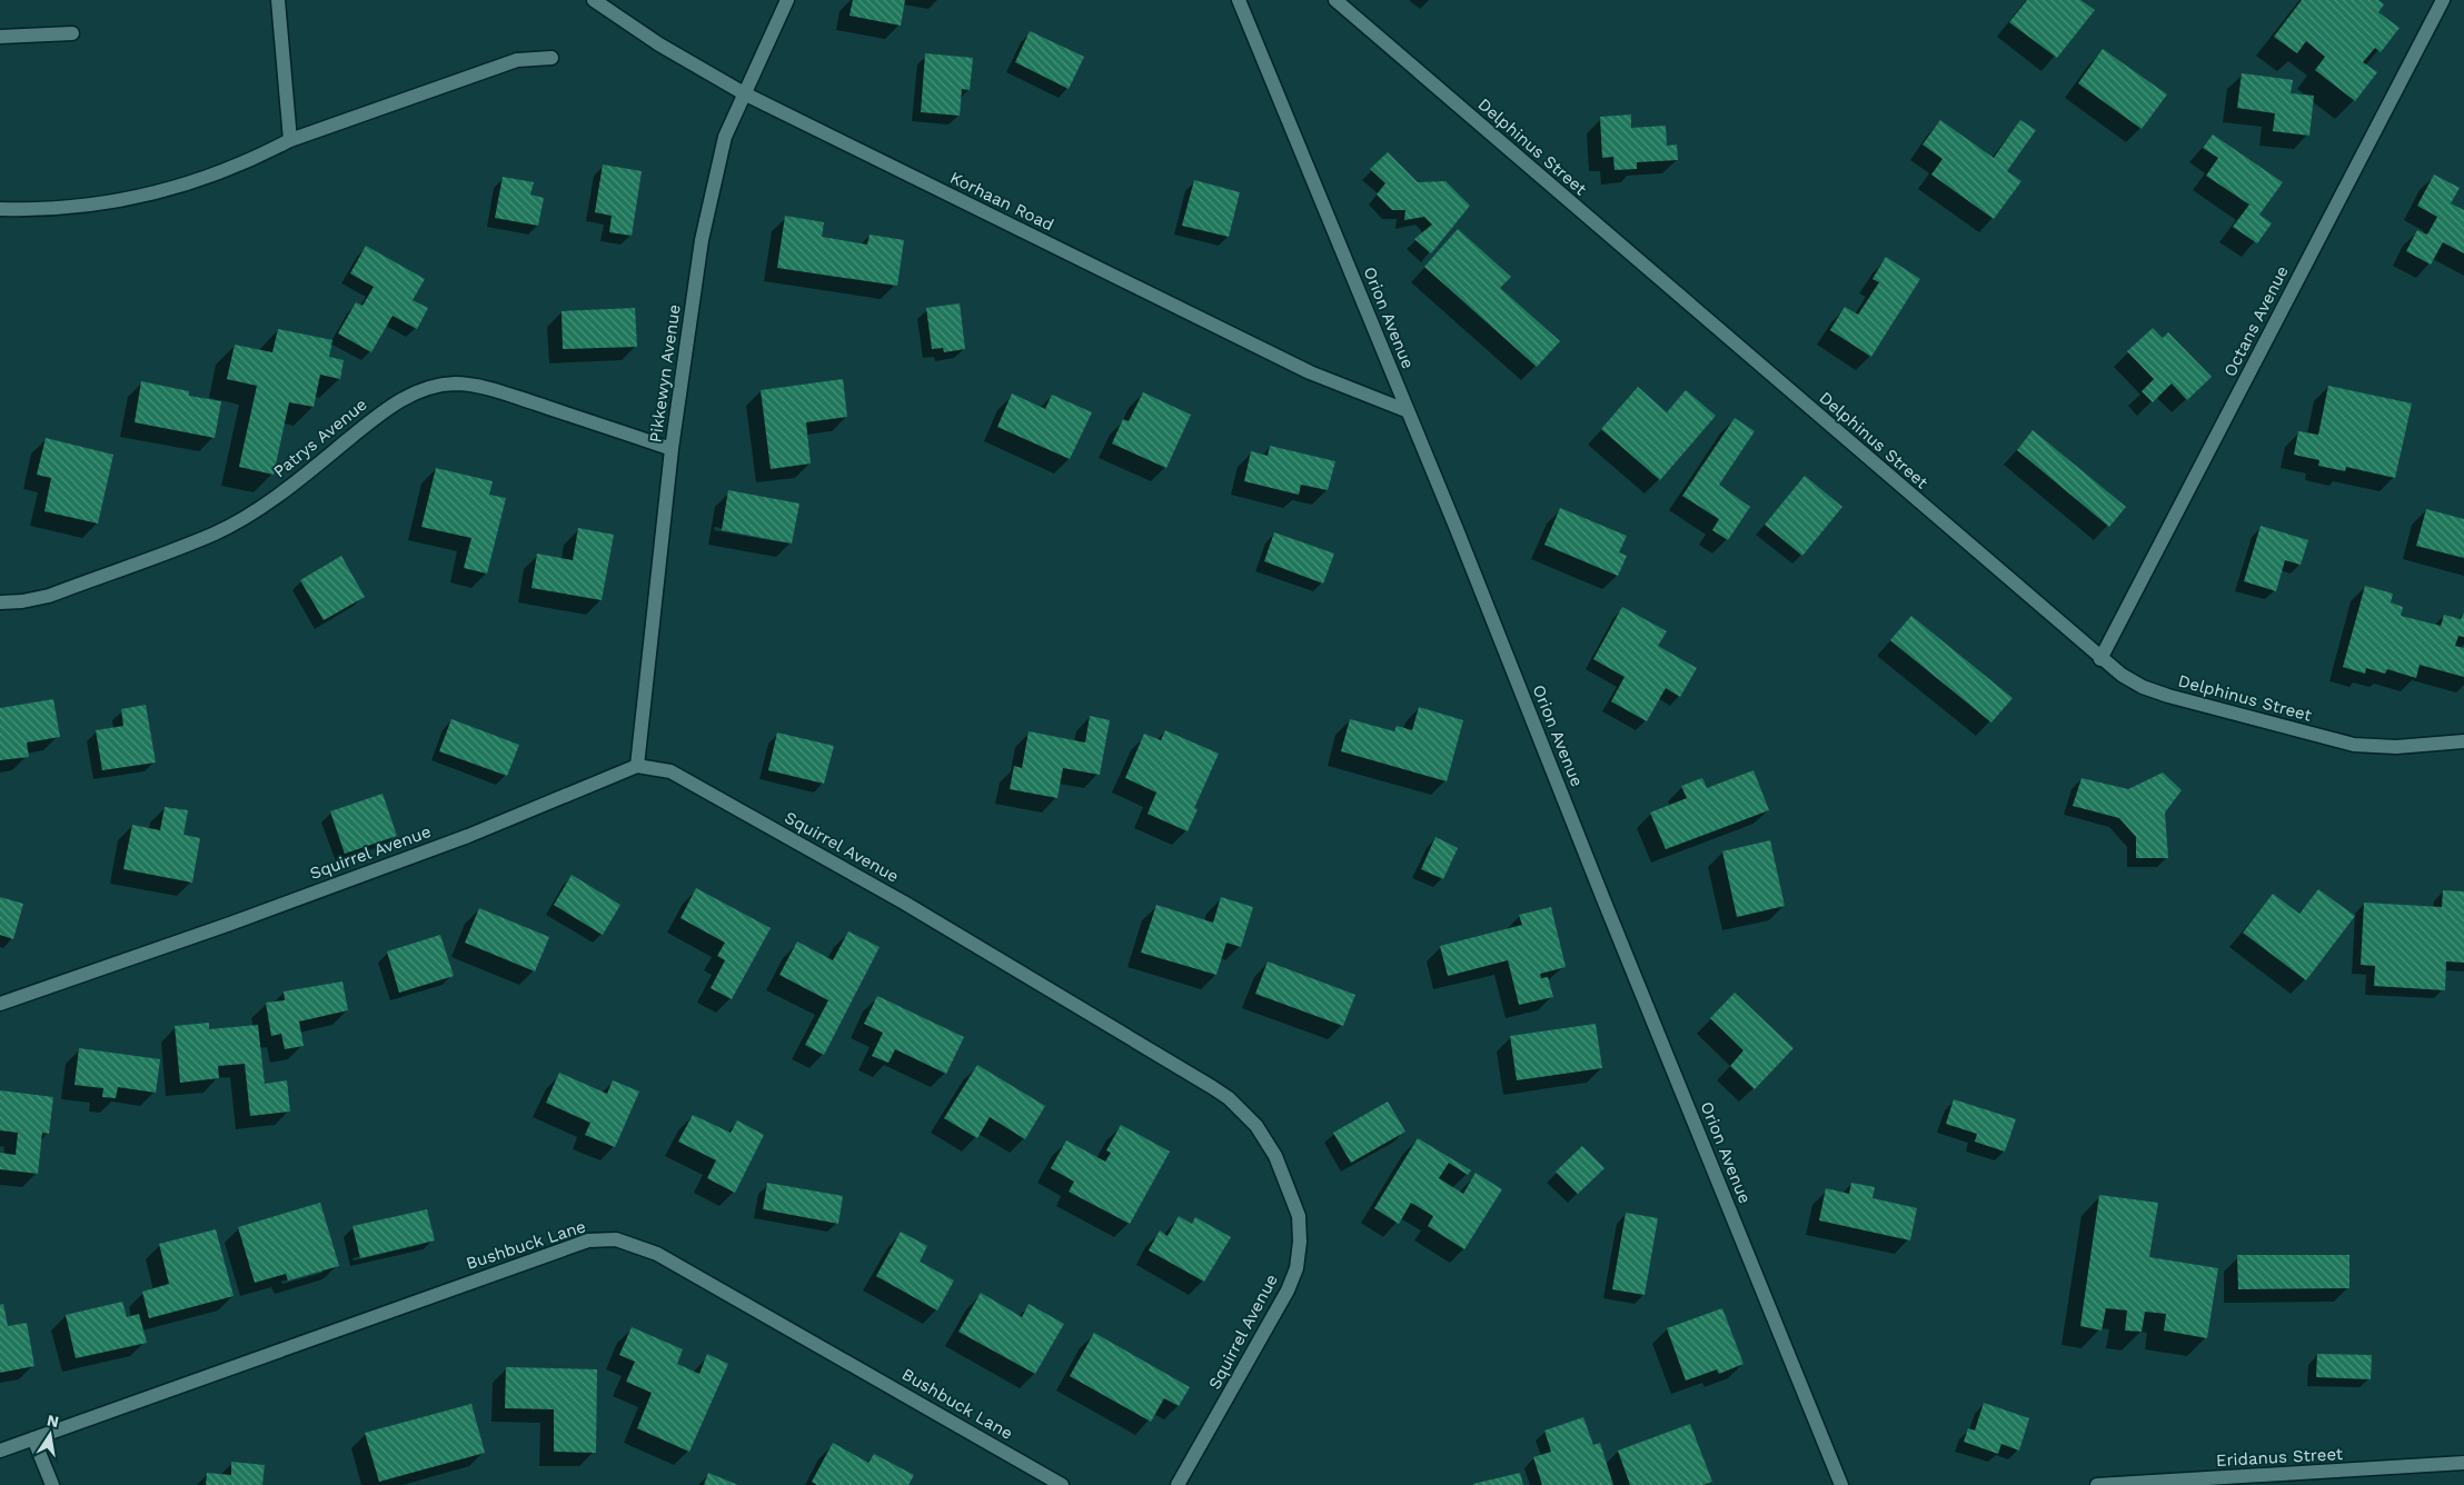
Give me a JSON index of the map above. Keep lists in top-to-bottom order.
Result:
{
  "streets": {
    "street": [
      "Delphinus Street",
      "Korhaan Road",
      "Orion Avenue",
      "Octans Avenue",
      "Pikkewyn Avenue",
      "Patrys Avenue",
      "Squirrel Avenue",
      "Bushbuck Lane",
      "Eridanus Street"
    ]
  },
  "crossings": [
    ["Delphinus Street", "Octans Avenue"],
    ["Korhaan Road", "Orion Avenue"],
    ["Korhaan Road", "Pikkewyn Avenue"],
    ["Pikkewyn Avenue", "Patrys Avenue"],
    ["Pikkewyn Avenue", "Squirrel Avenue"]
  ],
  "north": "top"
}
